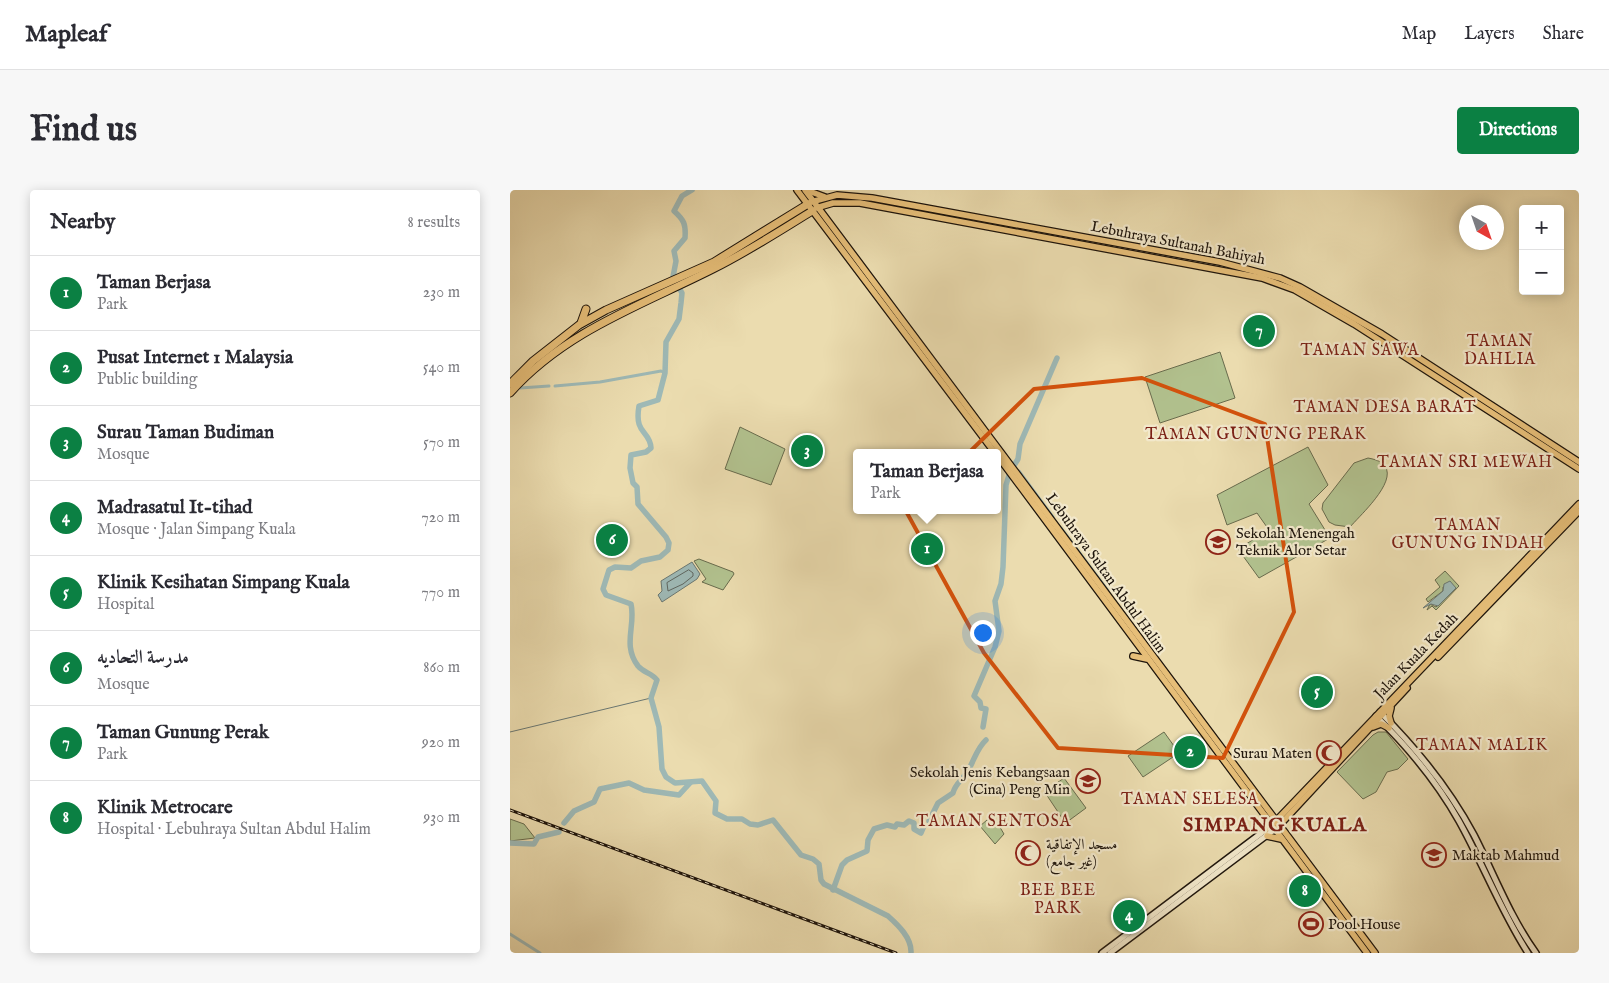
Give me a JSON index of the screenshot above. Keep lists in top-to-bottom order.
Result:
{
  "streets": {
    "main road": ["Lebuhraya Sultanah Bahiyah", "Lebuhraya Sultan Abdul Halim", "Jalan Kuala Kedah"]
  },
  "crossings": [
    ["Lebuhraya Sultanah Bahiyah", "Lebuhraya Sultan Abdul Halim"],
    ["Lebuhraya Sultan Abdul Halim", "Jalan Kuala Kedah"]
  ],
  "districts": [
    "TAMAN DAHLIA",
    "TAMAN SAWA",
    "TAMAN DESA BARAT",
    "TAMAN GUNUNG PERAK",
    "TAMAN SRI MEWAH",
    "TAMAN GUNUNG INDAH",
    "TAMAN MALIK",
    "TAMAN SELESA",
    "TAMAN SENTOSA",
    "SIMPANG KUALA",
    "BEE BEE PARK"
  ],
  "places": {
    "school or university": ["Sekolah Menengah Teknik Alor Setar", "Sekolah Jenis Kebangsaan (Cina) Peng Min", "Maktab Mahmud"],
    "mosque": ["Surau Maten", "مسجد الإتفاقية (غير جامع)"],
    "sports": ["Pool House"]
  },
  "north": "bottom right",
  "page": {
    "header": "Mapleaf",
    "nav": ["Map", "Layers", "Share"],
    "buttons": "Directions",
    "title": "Find us",
    "heading": ["Nearby", "8 results"],
    "map_buttons": ["+", "−"],
    "list": [
      {
        "mark": "1",
        "name": "Taman Berjasa",
        "note": "Park",
        "value": "230 m"
      },
      {
        "mark": "2",
        "name": "Pusat Internet 1 Malaysia",
        "note": "Public building",
        "value": "540 m"
      },
      {
        "mark": "3",
        "name": "Surau Taman Budiman",
        "note": "Mosque",
        "value": "570 m"
      },
      {
        "mark": "4",
        "name": "Madrasatul It-tihad",
        "note": "Mosque · Jalan Simpang Kuala",
        "value": "720 m"
      },
      {
        "mark": "5",
        "name": "Klinik Kesihatan Simpang Kuala",
        "note": "Hospital",
        "value": "770 m"
      },
      {
        "mark": "6",
        "name": "مدرسة التحاديه",
        "note": "Mosque",
        "value": "860 m"
      },
      {
        "mark": "7",
        "name": "Taman Gunung Perak",
        "note": "Park",
        "value": "920 m"
      },
      {
        "mark": "8",
        "name": "Klinik Metrocare",
        "note": "Hospital · Lebuhraya Sultan Abdul Halim",
        "value": "930 m"
      }
    ],
    "pins": [
      "7",
      "3",
      "6",
      "1",
      "5",
      "2",
      "8",
      "4"
    ],
    "popup": ["Taman Berjasa", "Park"]
  }
}
